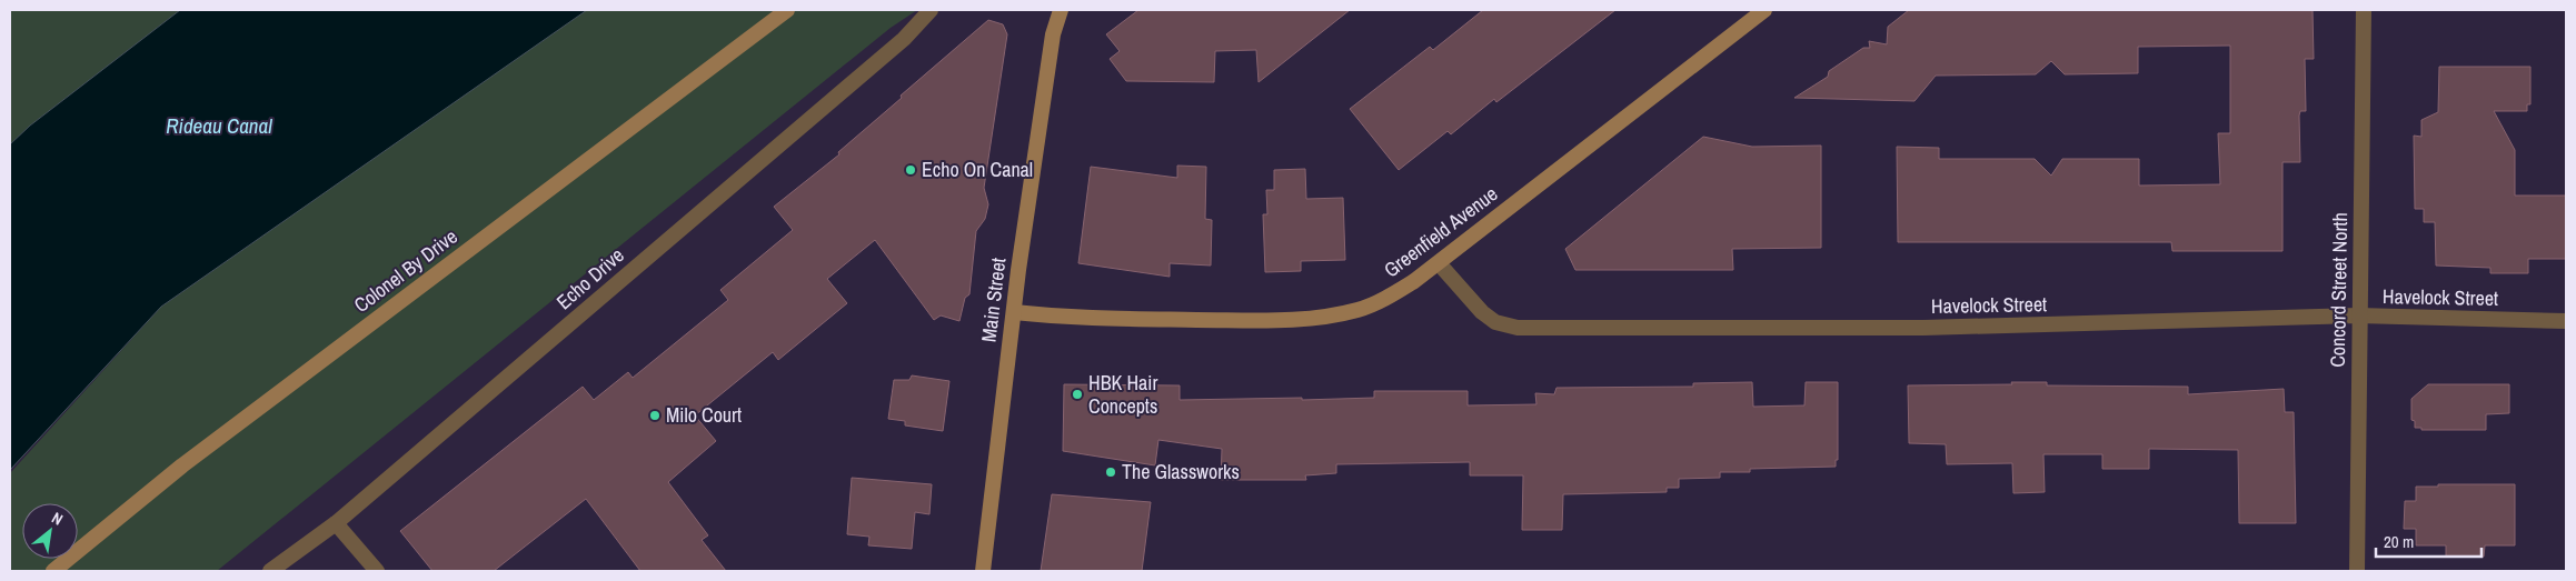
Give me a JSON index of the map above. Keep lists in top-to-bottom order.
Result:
{
  "streets": {
    "main road": ["Greenfield Avenue", "Colonel By Drive", "Main Street"],
    "street": ["Echo Drive", "Concord Street North", "Havelock Street"]
  },
  "crossings": [
    ["Greenfield Avenue", "Havelock Street"],
    ["Greenfield Avenue", "Main Street"],
    ["Concord Street North", "Havelock Street"]
  ],
  "water": ["Rideau Canal"],
  "places": [
    "Echo On Canal",
    "HBK Hair Concepts",
    "Milo Court",
    "The Glassworks"
  ],
  "scale_bar": "20 m",
  "north": "top right"
}
